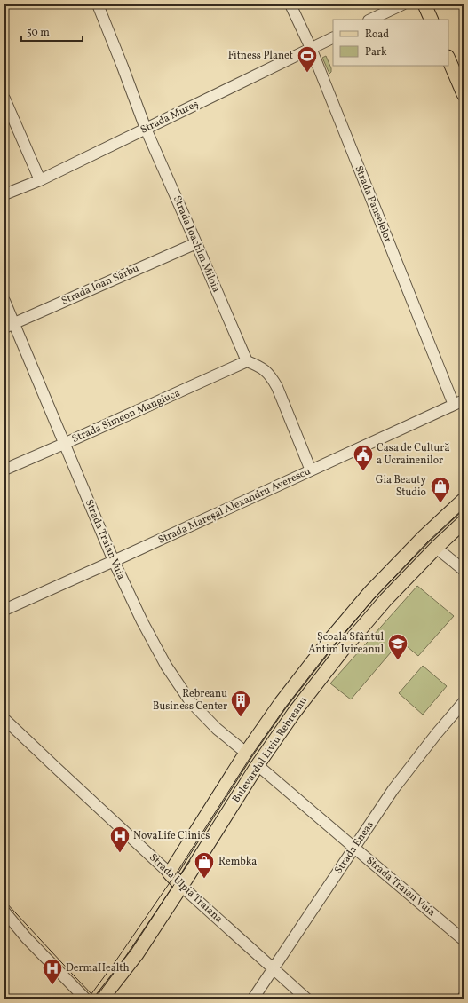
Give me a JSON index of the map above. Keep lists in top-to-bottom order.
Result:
{
  "streets": {
    "main road": ["Bulevardul Liviu Rebreanu", "Strada Ulpia Traiana"],
    "street": [
      "Strada Mureș",
      "Strada Panselelor",
      "Strada Ioachim Miloia",
      "Strada Ioan Sârbu",
      "Strada Simeon Mangiuca",
      "Strada Mareșal Alexandru Averescu",
      "Strada Traian Vuia",
      "Strada Eneas"
    ]
  },
  "crossings": [
    ["Strada Mureș", "Strada Panselelor"],
    ["Strada Mureș", "Strada Ioachim Miloia"],
    ["Strada Panselelor", "Strada Mareșal Alexandru Averescu"],
    ["Strada Ioachim Miloia", "Strada Ioan Sârbu"],
    ["Strada Ioachim Miloia", "Strada Simeon Mangiuca"],
    ["Strada Ioan Sârbu", "Strada Traian Vuia"],
    ["Strada Simeon Mangiuca", "Strada Traian Vuia"],
    ["Strada Mareșal Alexandru Averescu", "Strada Traian Vuia"],
    ["Strada Traian Vuia", "Bulevardul Liviu Rebreanu"],
    ["Strada Traian Vuia", "Strada Eneas"],
    ["Bulevardul Liviu Rebreanu", "Strada Ulpia Traiana"],
    ["Strada Eneas", "Strada Ulpia Traiana"]
  ],
  "places": {
    "sports": ["Fitness Planet"],
    "public building": ["Casa de Cultură a Ucrainenilor"],
    "shop": ["Gia Beauty Studio", "Rembka"],
    "school or university": ["Școala Sfântul Antim Ivireanul"],
    "building": ["Rebreanu Business Center"],
    "hospital": ["NovaLife Clinics", "DermaHealth"]
  },
  "legend": ["Road", "Park"],
  "scale_bar": "50 m"
}
